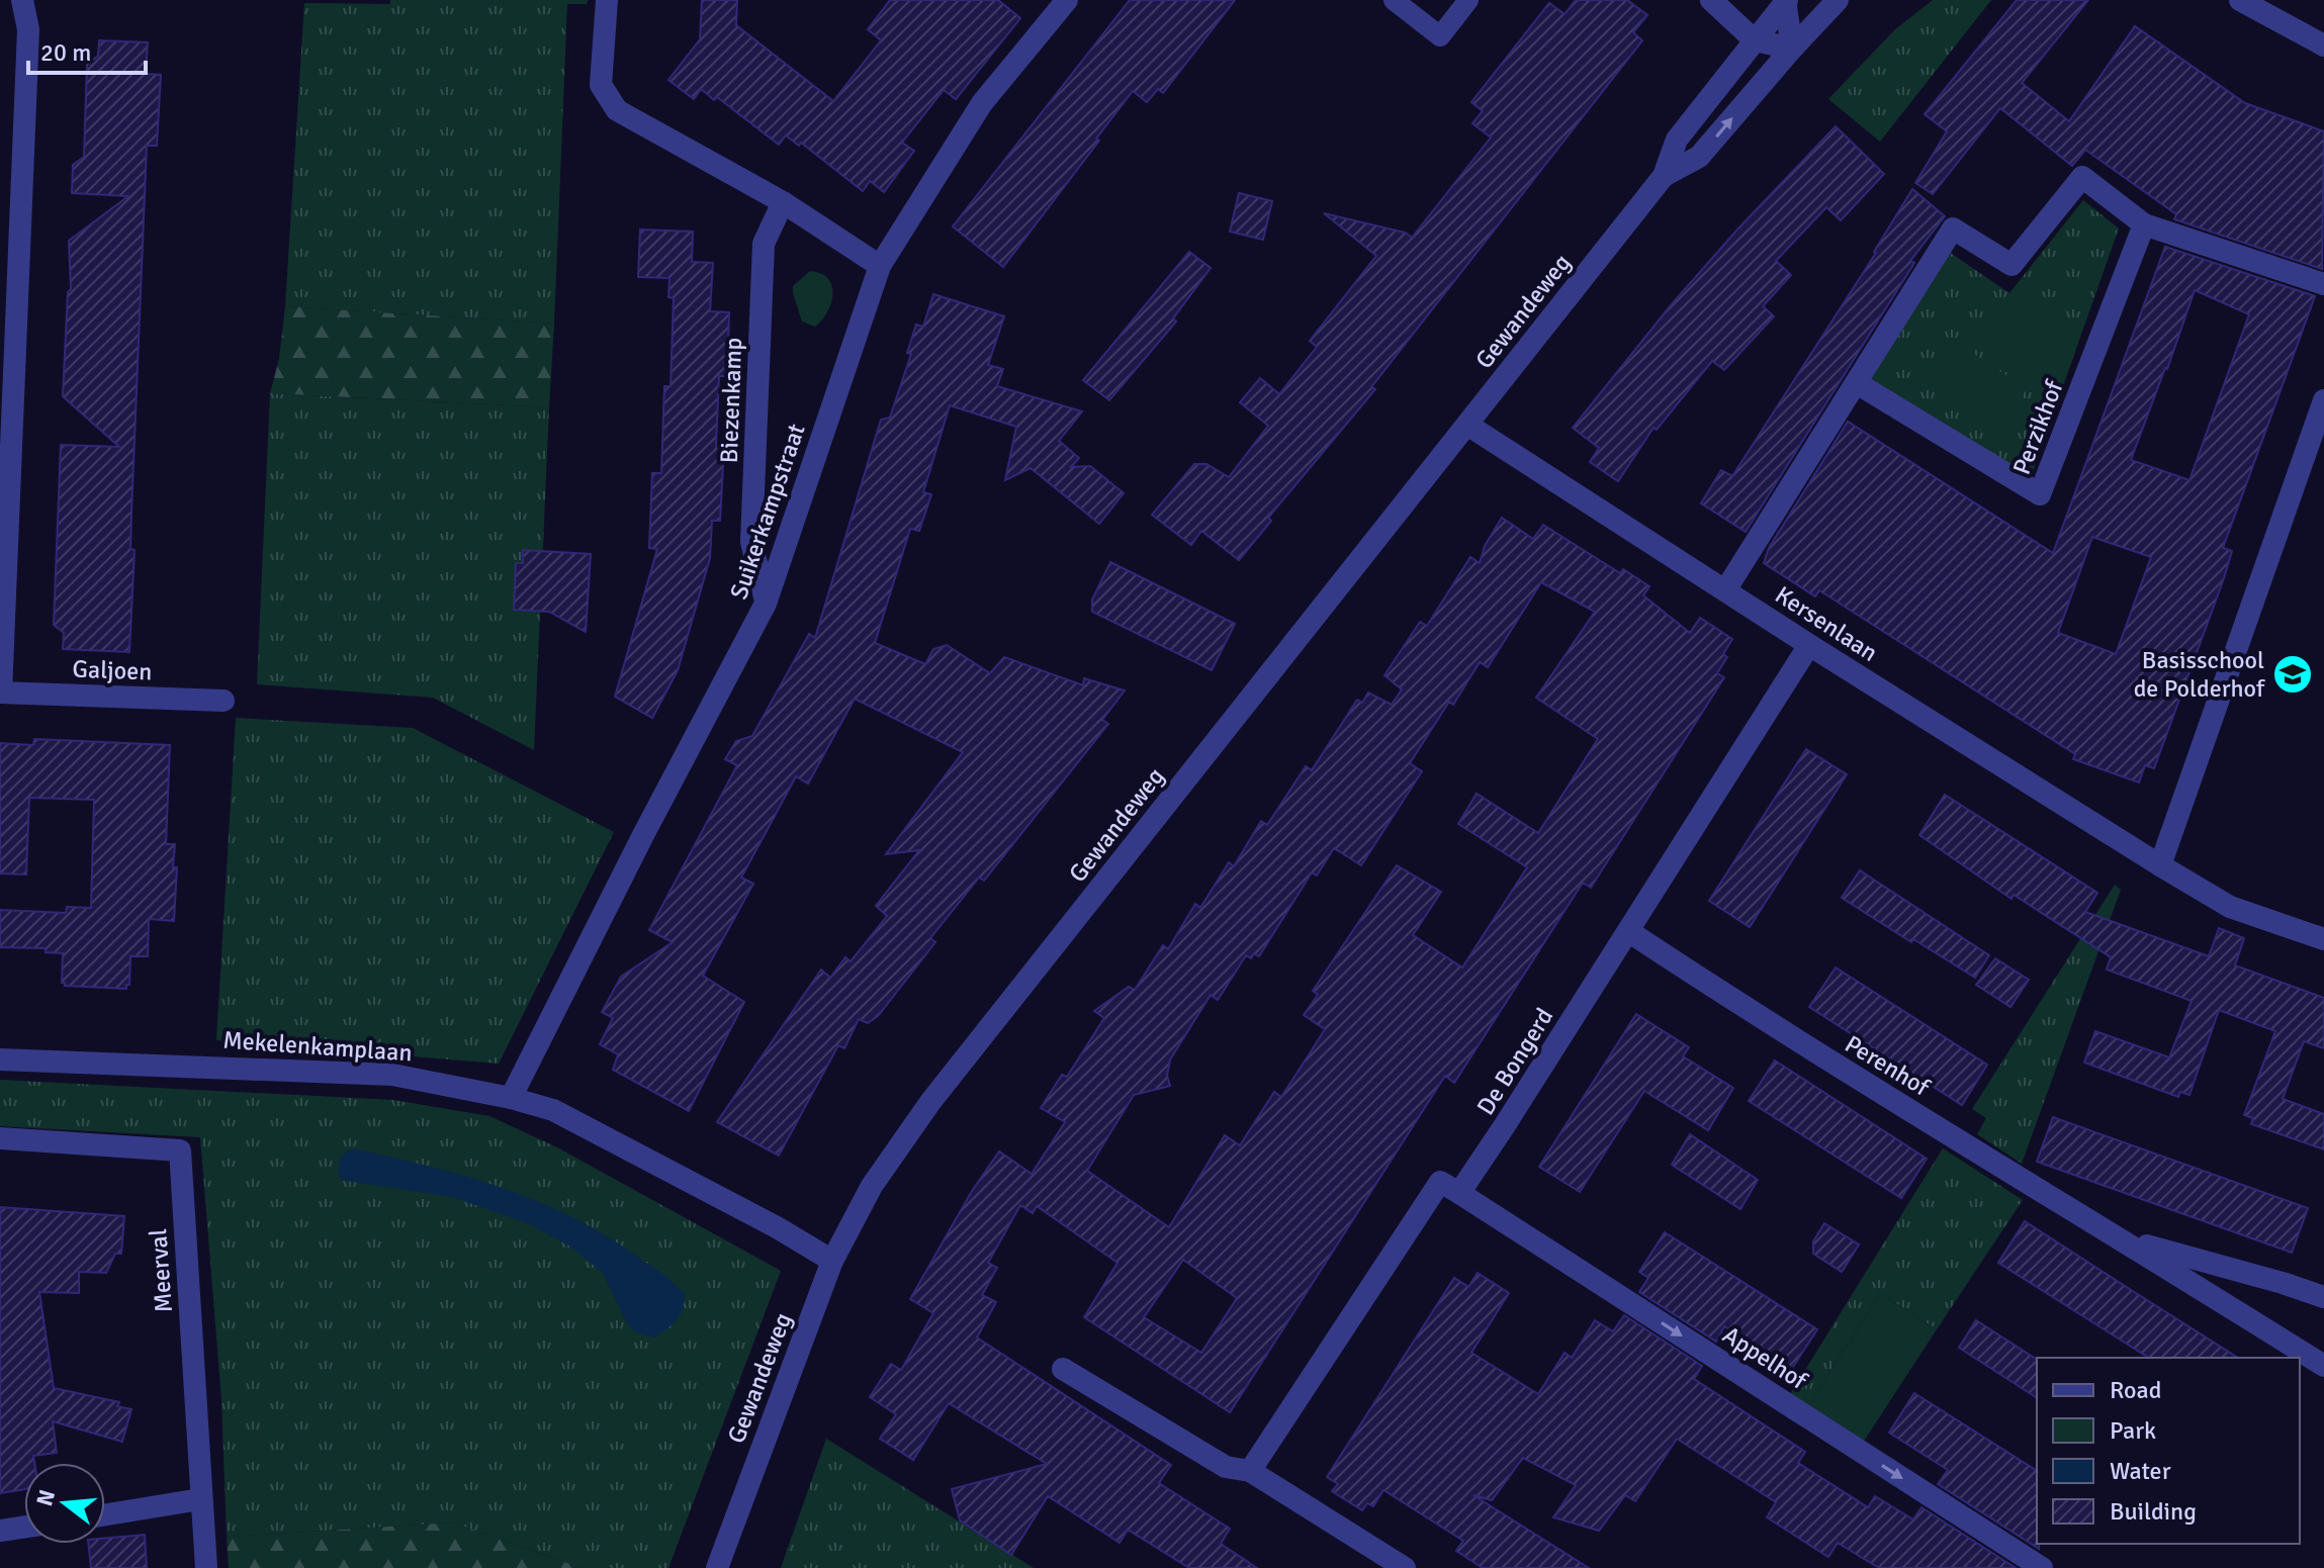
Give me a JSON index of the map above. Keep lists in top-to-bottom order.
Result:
{
  "streets": {
    "street": [
      "Gewandeweg",
      "Biezenkamp",
      "Perzikhof",
      "Suikerkampstraat",
      "Kersenlaan",
      "Galjoen",
      "Mekelenkamplaan",
      "De Bongerd",
      "Perenhof",
      "Meerval",
      "Appelhof"
    ]
  },
  "crossings": [
    ["Gewandeweg", "Kersenlaan"],
    ["Gewandeweg", "Mekelenkamplaan"],
    ["Biezenkamp", "Suikerkampstraat"],
    ["Suikerkampstraat", "Mekelenkamplaan"],
    ["Kersenlaan", "De Bongerd"],
    ["De Bongerd", "Perenhof"],
    ["De Bongerd", "Appelhof"]
  ],
  "one_way": ["Appelhof"],
  "places": {
    "school or university": ["Basisschool de Polderhof"]
  },
  "legend": [
    "Road",
    "Park",
    "Water",
    "Building"
  ],
  "scale_bar": "20 m",
  "north": "left"
}
